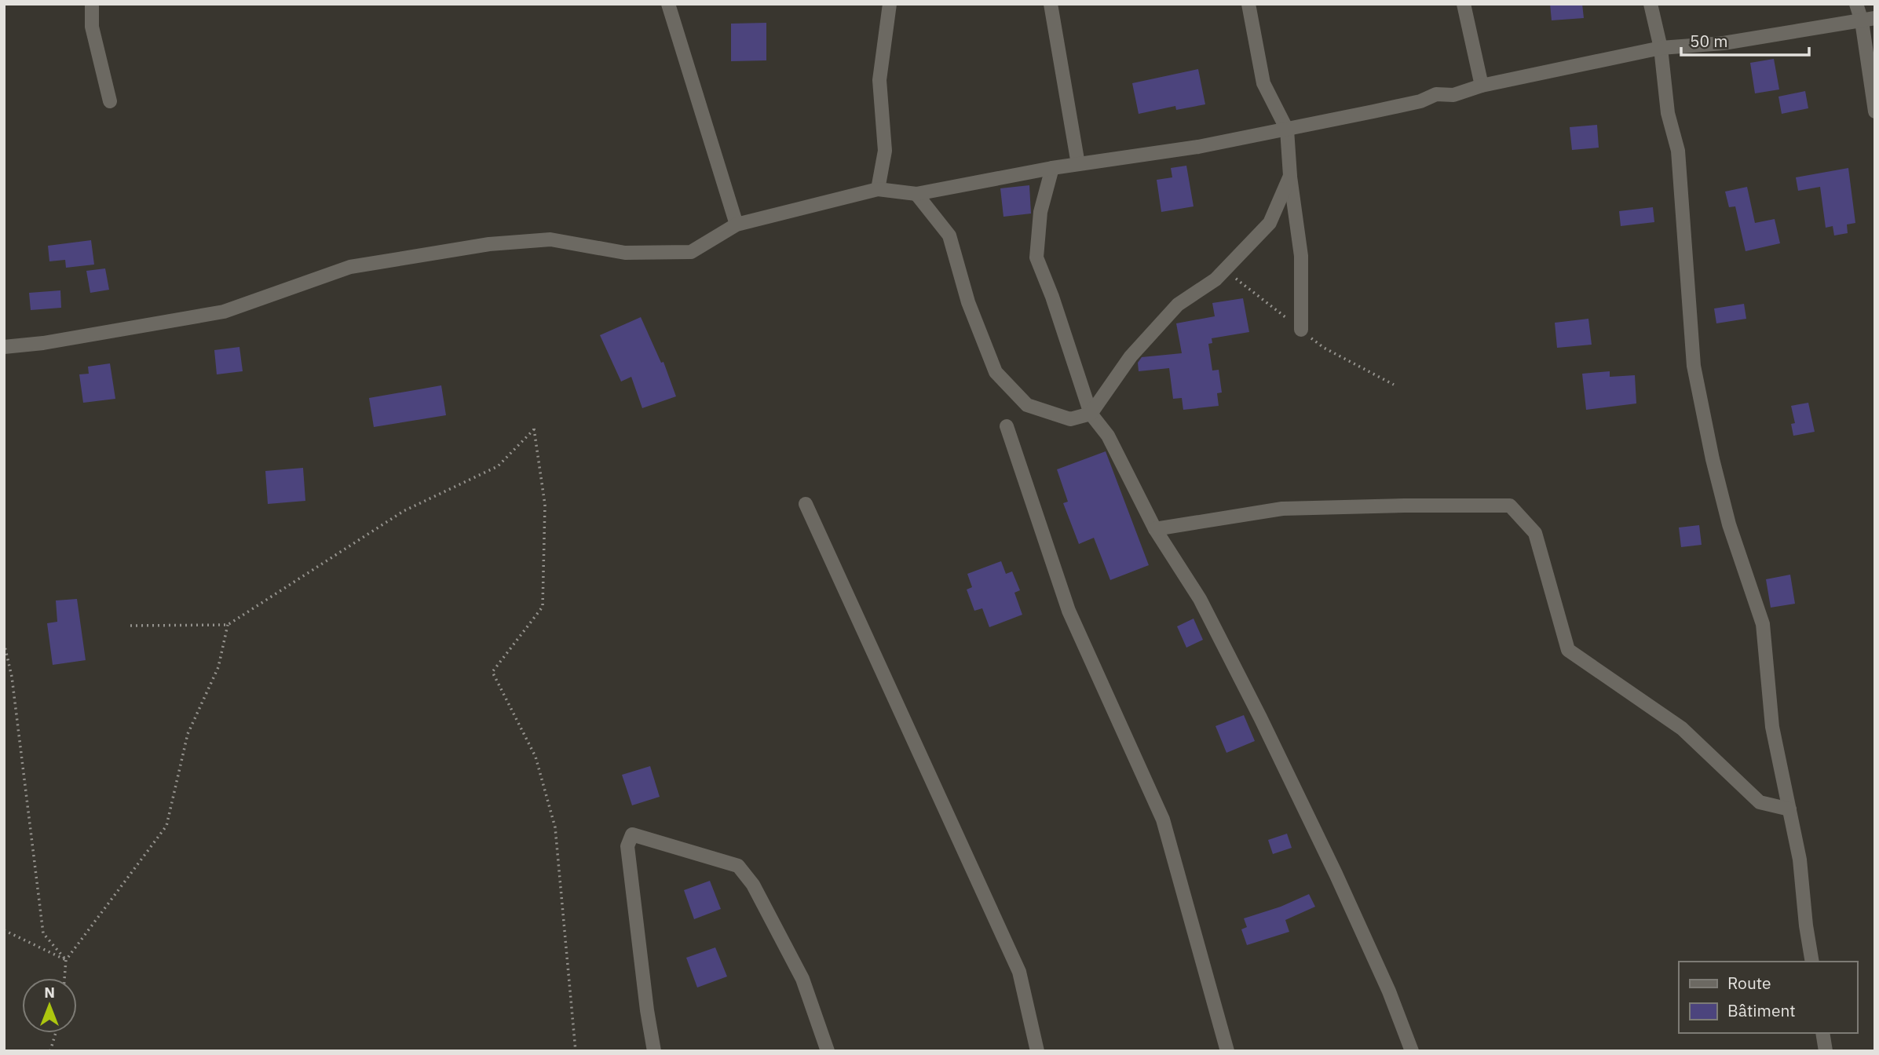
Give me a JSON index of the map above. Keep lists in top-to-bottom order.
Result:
{
  "legend": ["Route", "Bâtiment"],
  "scale_bar": "50 m",
  "north": "top"
}
